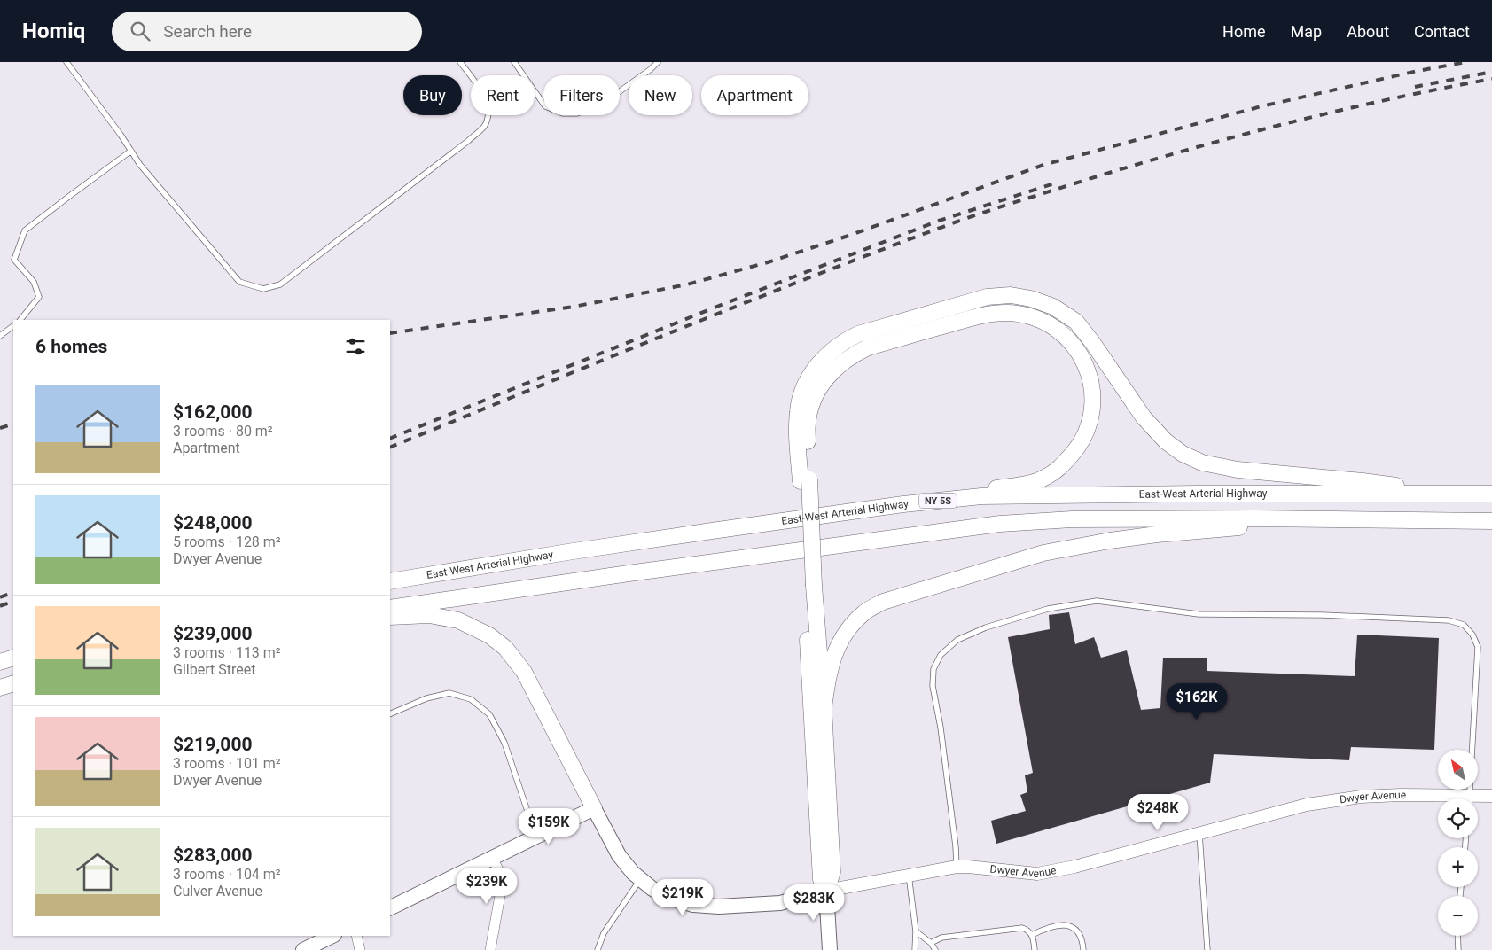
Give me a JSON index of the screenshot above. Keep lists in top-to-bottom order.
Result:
{
  "streets": {
    "main road": ["East-West Arterial Highway", "NY 5S", "Dwyer Avenue"]
  },
  "north": "top left",
  "page": {
    "header": "Homiq",
    "search": "Search here",
    "nav": [
      "Home",
      "Map",
      "About",
      "Contact"
    ],
    "chip": [
      "Buy",
      "Rent",
      "Filters",
      "New",
      "Apartment"
    ],
    "heading": "6 homes",
    "list": [
      {
        "name": "$162,000",
        "note": "3 rooms · 80 m² · Apartment"
      },
      {
        "name": "$248,000",
        "note": "5 rooms · 128 m² · Dwyer Avenue"
      },
      {
        "name": "$239,000",
        "note": "3 rooms · 113 m² · Gilbert Street"
      },
      {
        "name": "$219,000",
        "note": "3 rooms · 101 m² · Dwyer Avenue"
      },
      {
        "name": "$283,000",
        "note": "3 rooms · 104 m² · Culver Avenue"
      }
    ],
    "price": [
      "$162K",
      "$248K",
      "$159K",
      "$239K",
      "$219K",
      "$283K"
    ],
    "map_buttons": ["+", "−"]
  }
}
